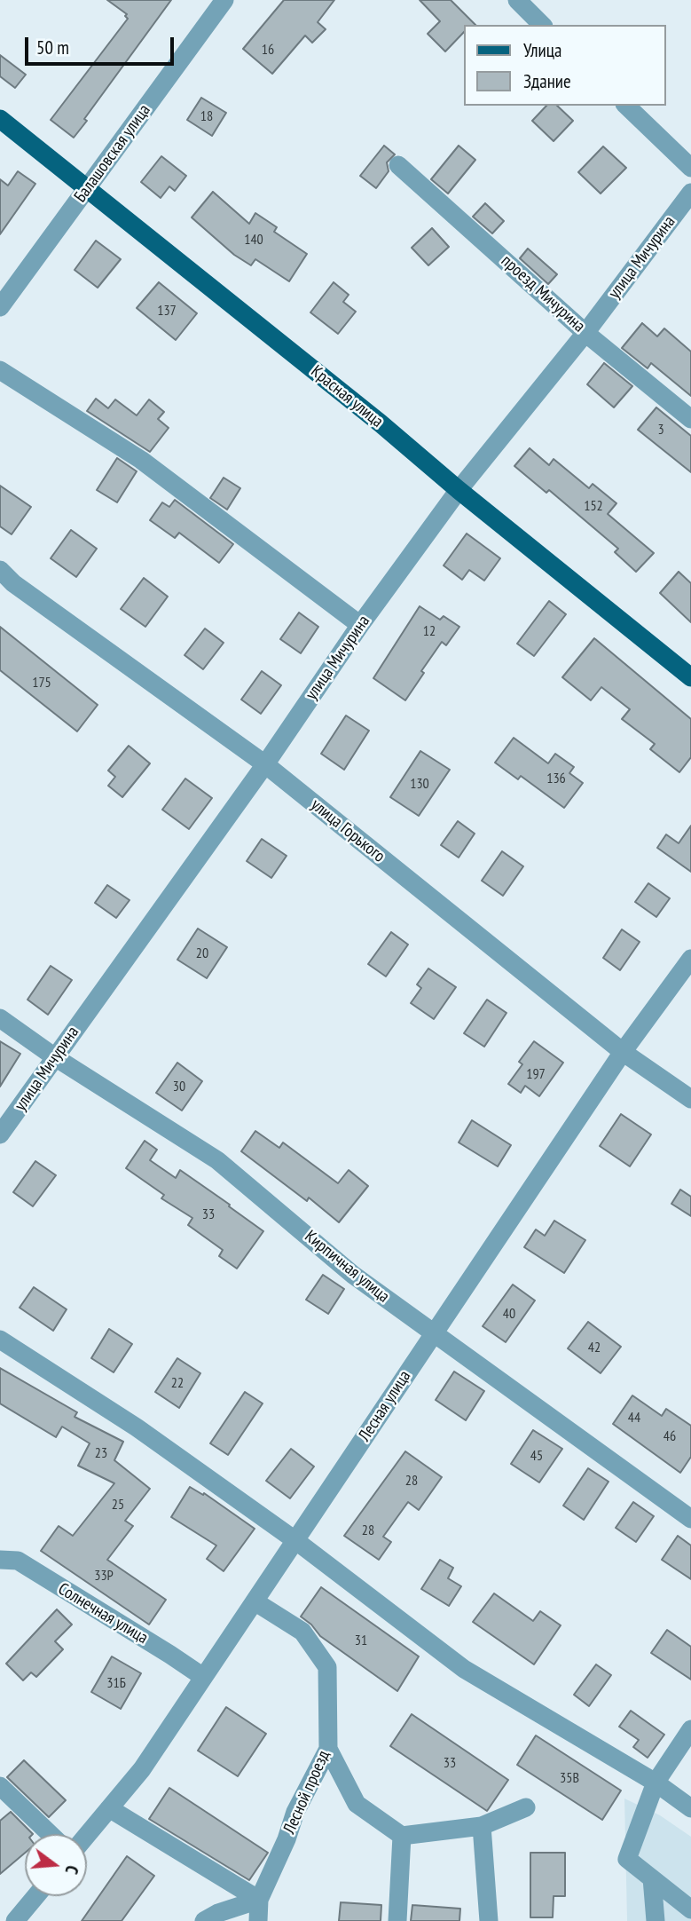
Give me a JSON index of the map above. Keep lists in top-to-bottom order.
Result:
{
  "streets": {
    "main road": ["Красная улица"],
    "street": [
      "Балашовская улица",
      "улица Мичурина",
      "проезд Мичурина",
      "улица Горького",
      "Кирпичная улица",
      "Лесная улица",
      "Солнечная улица",
      "Лесной проезд"
    ]
  },
  "crossings": [
    ["Балашовская улица", "Красная улица"],
    ["улица Мичурина", "проезд Мичурина"],
    ["улица Мичурина", "Красная улица"],
    ["улица Мичурина", "улица Горького"],
    ["улица Мичурина", "Кирпичная улица"],
    ["улица Горького", "Лесная улица"],
    ["Кирпичная улица", "Лесная улица"],
    ["Лесная улица", "Солнечная улица"],
    ["Лесная улица", "Лесной проезд"]
  ],
  "house_numbers": [
    "16",
    "18",
    "140",
    "137",
    "3",
    "152",
    "12",
    "175",
    "136",
    "130",
    "20",
    "197",
    "30",
    "33",
    "40",
    "42",
    "22",
    "44",
    "46",
    "23",
    "45",
    "28",
    "25",
    "28",
    "33Р",
    "31",
    "31Б",
    "33",
    "35В"
  ],
  "legend": ["Улица", "Здание"],
  "scale_bar": "50 m",
  "north": "right"
}
